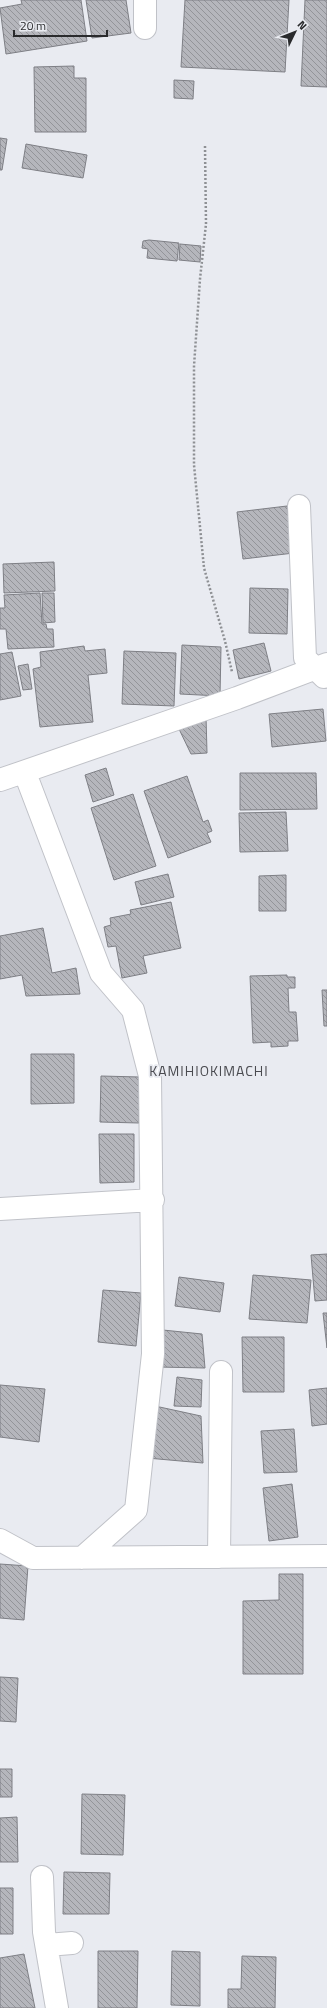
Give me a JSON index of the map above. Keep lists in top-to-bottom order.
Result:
{
  "districts": ["KAMIHIOKIMACHI"],
  "scale_bar": "20 m",
  "north": "top right"
}
